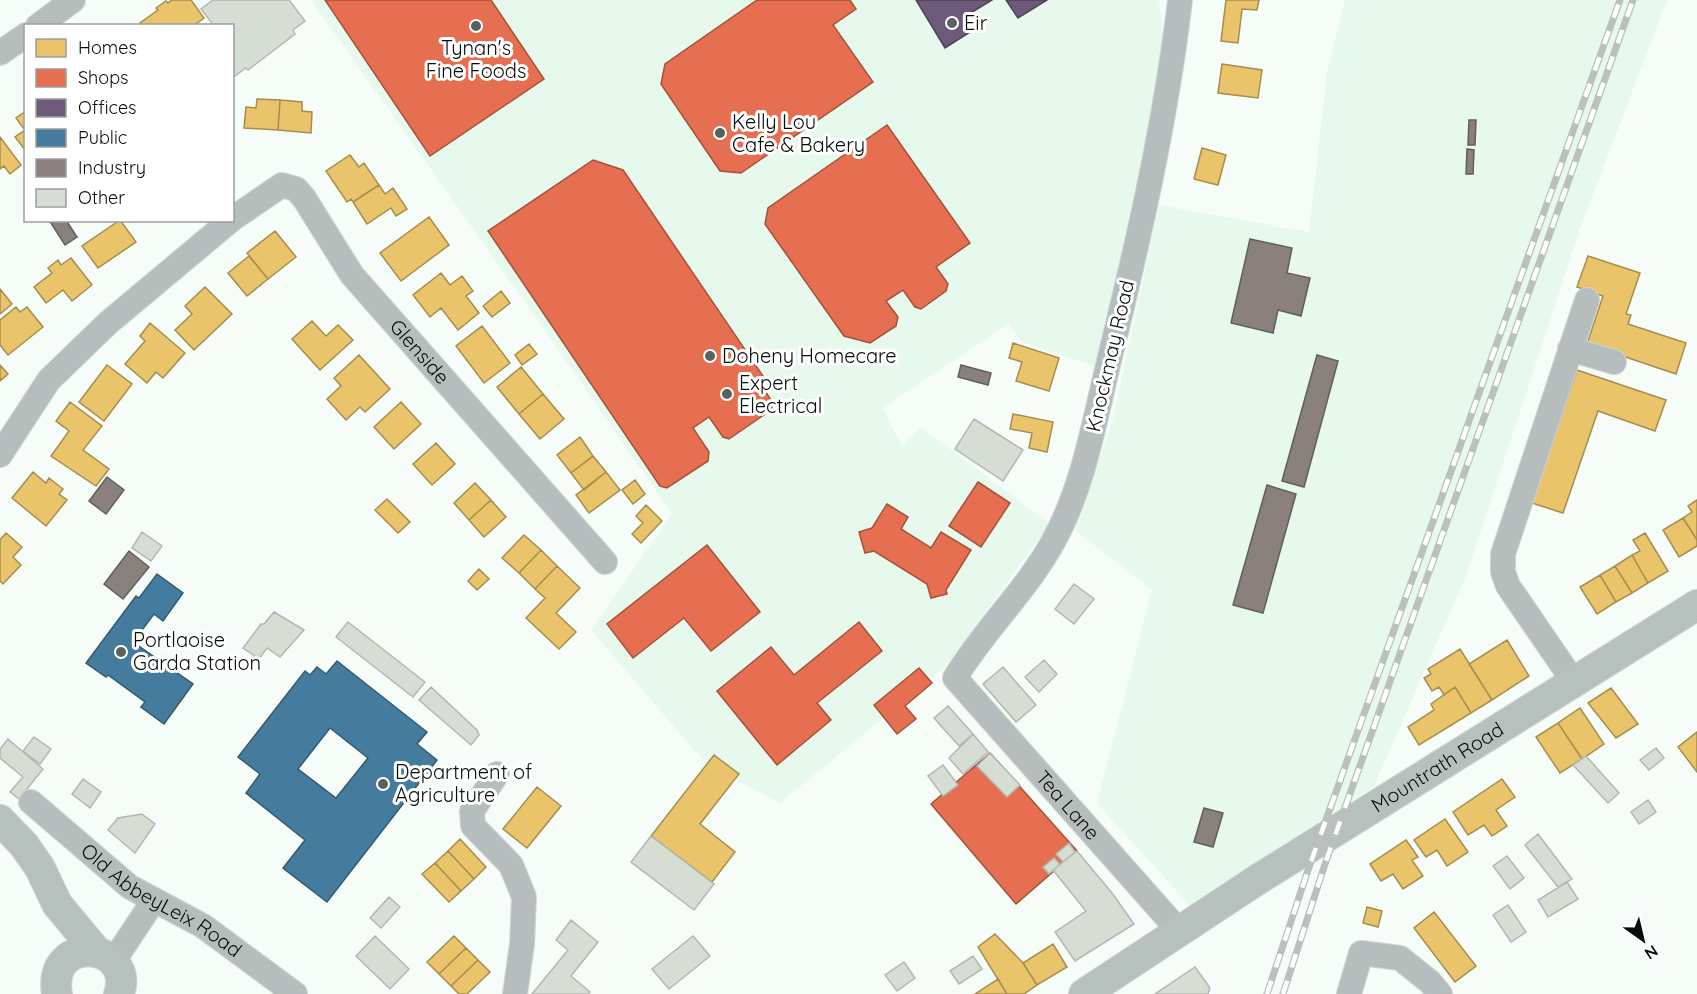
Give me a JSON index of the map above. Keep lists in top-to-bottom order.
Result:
{
  "streets": {
    "main road": ["Mountrath Road"],
    "street": [
      "Glenside",
      "Knockmay Road",
      "Tea Lane",
      "Old AbbeyLeix Road"
    ]
  },
  "crossings": [
    ["Knockmay Road", "Tea Lane"],
    ["Mountrath Road", "Tea Lane"]
  ],
  "places": [
    "Eir",
    "Tynan's Fine Foods",
    "Kelly Lou Cafe & Bakery",
    "Doheny Homecare",
    "Expert Electrical",
    "Portlaoise Garda Station",
    "Department of Agriculture"
  ],
  "legend": [
    "Homes",
    "Shops",
    "Offices",
    "Public",
    "Industry",
    "Other"
  ],
  "north": "bottom right"
}
